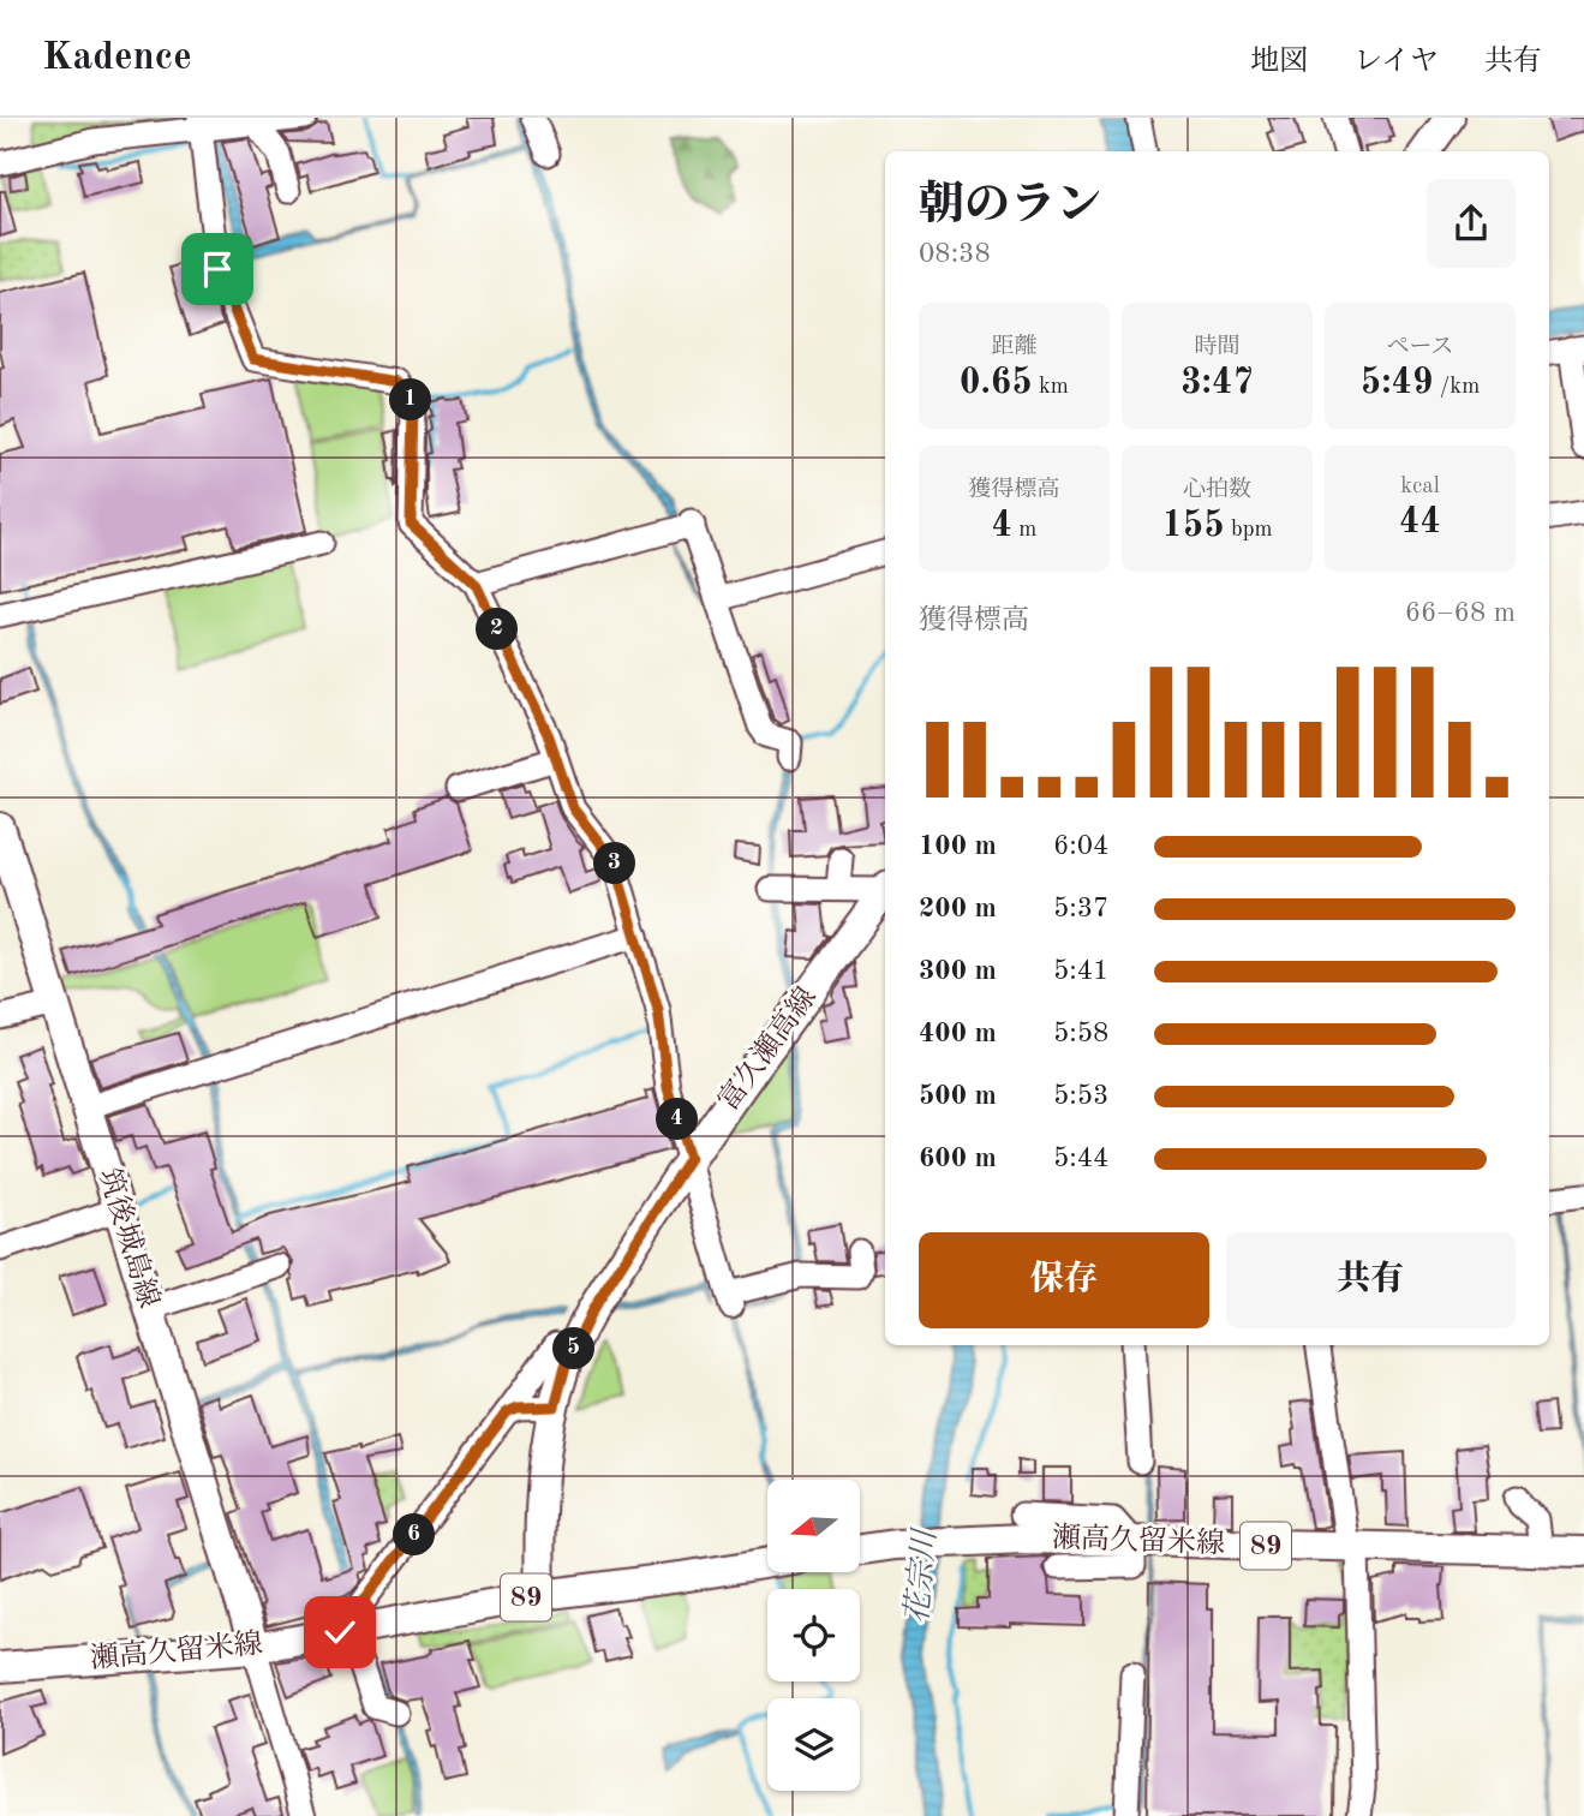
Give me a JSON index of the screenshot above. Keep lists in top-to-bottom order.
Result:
{
  "streets": {
    "main road": [
      "富久瀬高線",
      "筑後城島線",
      "瀬高久留米線",
      "89"
    ]
  },
  "crossings": [
    ["富久瀬高線", "瀬高久留米線"],
    ["筑後城島線", "瀬高久留米線"]
  ],
  "water": ["花宗川"],
  "north": "left",
  "page": {
    "header": "Kadence",
    "nav": ["地図", "レイヤ", "共有"],
    "heading": ["朝のラン", "08:38"],
    "stats": [
      ["距離", "0.65 km"],
      ["時間", "3:47"],
      ["ペース", "5:49 /km"],
      ["獲得標高", "4 m"],
      ["心拍数", "155 bpm"],
      ["kcal", "44"]
    ],
    "pins": [
      "1",
      "2",
      "3",
      "4",
      "5",
      "6"
    ],
    "chart": ["獲得標高", "66–68 m"],
    "list": [
      {
        "name": "100 m",
        "note": "6:04"
      },
      {
        "name": "200 m",
        "note": "5:37"
      },
      {
        "name": "300 m",
        "note": "5:41"
      },
      {
        "name": "400 m",
        "note": "5:58"
      },
      {
        "name": "500 m",
        "note": "5:53"
      },
      {
        "name": "600 m",
        "note": "5:44"
      }
    ],
    "buttons": ["保存", "共有"]
  }
}
